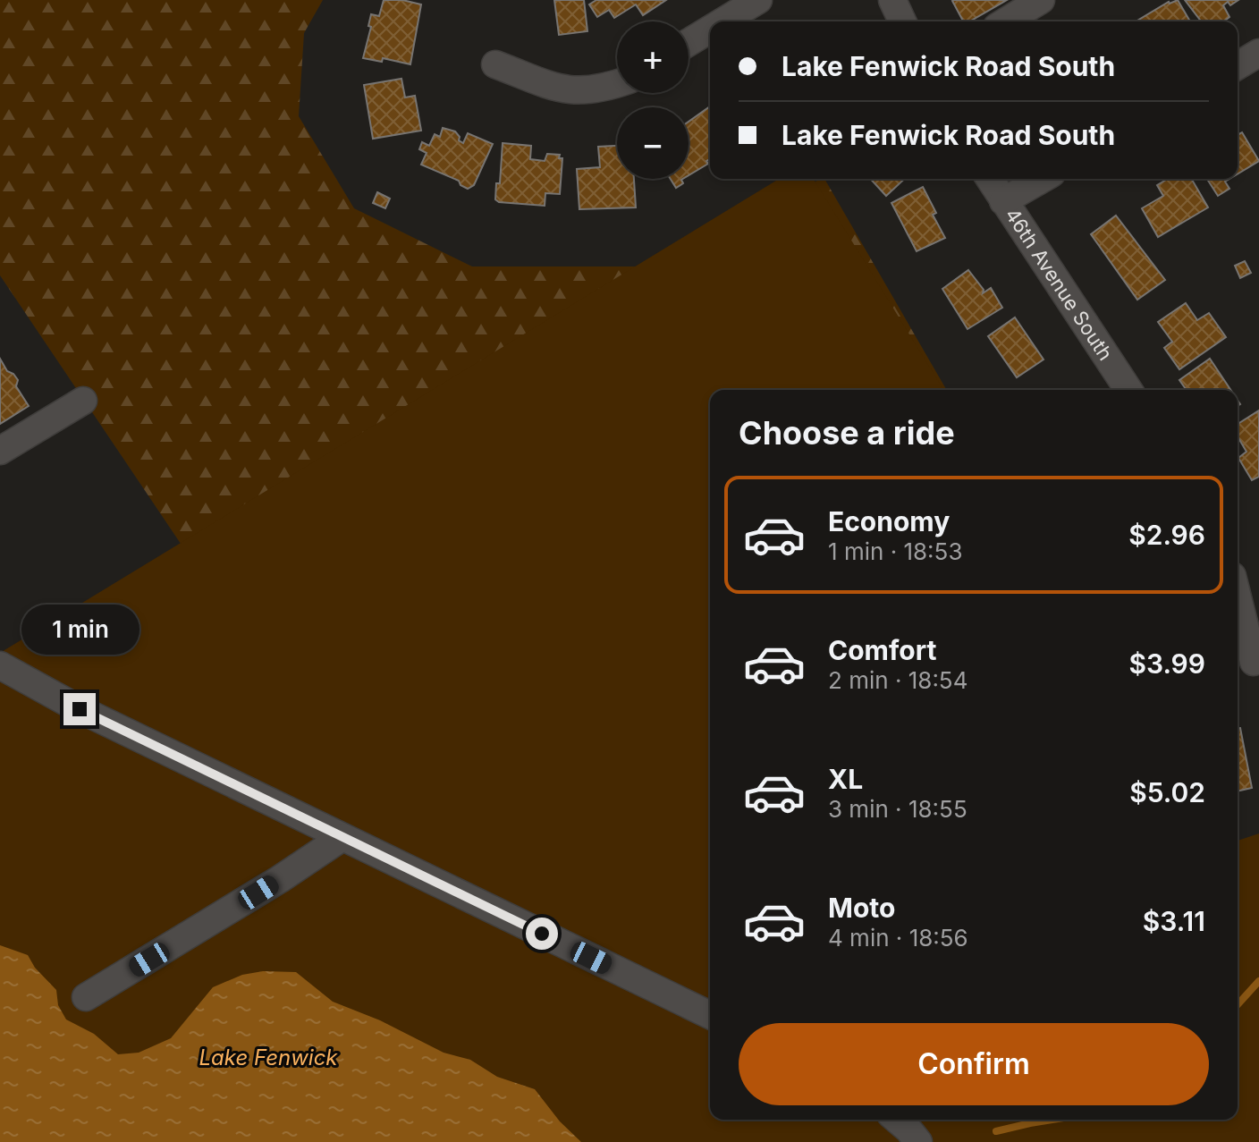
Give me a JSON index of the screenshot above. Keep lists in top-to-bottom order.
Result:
{
  "streets": {
    "street": ["46th Avenue South"]
  },
  "water": ["Lake Fenwick"],
  "page": {
    "map_buttons": ["+", "−"],
    "banner": ["Lake Fenwick Road South", "Lake Fenwick Road South"],
    "heading": "Choose a ride",
    "list": [
      {
        "name": "Economy",
        "note": "1 min · 18:53",
        "value": "$2.96"
      },
      {
        "name": "Comfort",
        "note": "2 min · 18:54",
        "value": "$3.99"
      },
      {
        "name": "XL",
        "note": "3 min · 18:55",
        "value": "$5.02"
      },
      {
        "name": "Moto",
        "note": "4 min · 18:56",
        "value": "$3.11"
      }
    ],
    "bubble": "1 min",
    "buttons": "Confirm"
  }
}
